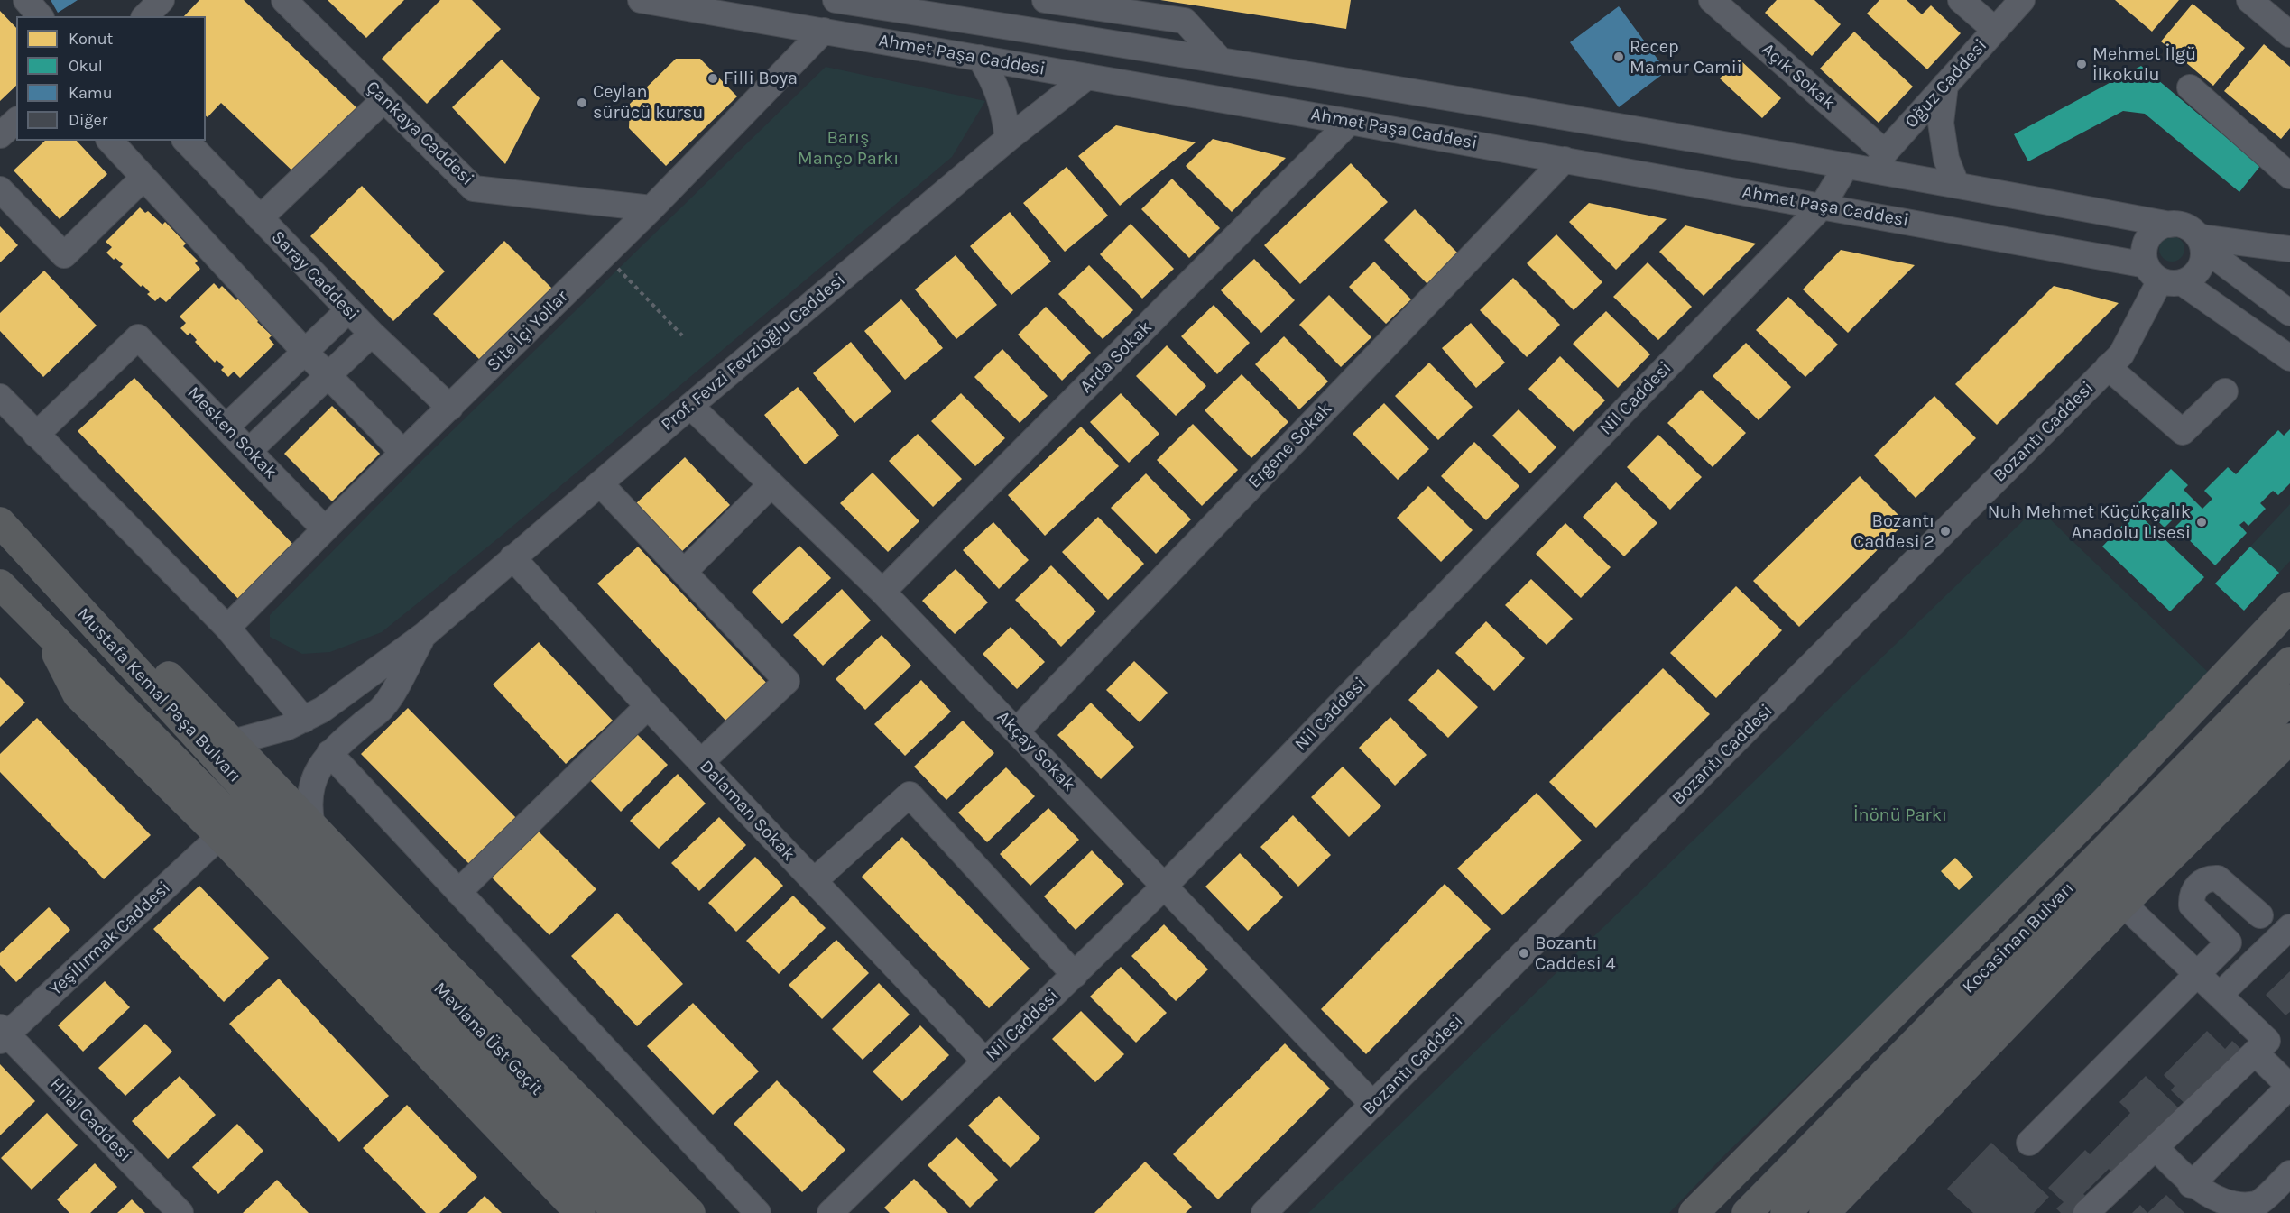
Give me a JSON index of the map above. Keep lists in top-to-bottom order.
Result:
{
  "streets": {
    "highway": ["Mustafa Kemal Paşa Bulvarı", "Kocasinan Bulvarı", "Mevlana Üst Geçit"],
    "street": [
      "Ahmet Paşa Caddesi",
      "Açık Sokak",
      "Oğuz Caddesi",
      "Çankaya Caddesi",
      "Saray Caddesi",
      "Site İçi Yollar",
      "Prof. Fevzi Fevzioğlu Caddesi",
      "Arda Sokak",
      "Nil Caddesi",
      "Bozantı Caddesi",
      "Mesken Sokak",
      "Ergene Sokak",
      "Akçay Sokak",
      "Dalaman Sokak",
      "Yeşilırmak Caddesi",
      "Hilal Caddesi"
    ]
  },
  "crossings": [
    ["Ahmet Paşa Caddesi", "Açık Sokak"],
    ["Ahmet Paşa Caddesi", "Oğuz Caddesi"],
    ["Ahmet Paşa Caddesi", "Site İçi Yollar"],
    ["Ahmet Paşa Caddesi", "Prof. Fevzi Fevzioğlu Caddesi"],
    ["Ahmet Paşa Caddesi", "Arda Sokak"],
    ["Ahmet Paşa Caddesi", "Nil Caddesi"],
    ["Ahmet Paşa Caddesi", "Bozantı Caddesi"],
    ["Ahmet Paşa Caddesi", "Ergene Sokak"],
    ["Açık Sokak", "Oğuz Caddesi"],
    ["Çankaya Caddesi", "Site İçi Yollar"],
    ["Saray Caddesi", "Site İçi Yollar"],
    ["Site İçi Yollar", "Mesken Sokak"],
    ["Prof. Fevzi Fevzioğlu Caddesi", "Akçay Sokak"],
    ["Prof. Fevzi Fevzioğlu Caddesi", "Dalaman Sokak"],
    ["Arda Sokak", "Akçay Sokak"],
    ["Nil Caddesi", "Akçay Sokak"],
    ["Nil Caddesi", "Dalaman Sokak"],
    ["Bozantı Caddesi", "Akçay Sokak"],
    ["Ergene Sokak", "Akçay Sokak"],
    ["Mustafa Kemal Paşa Bulvarı", "Mevlana Üst Geçit"],
    ["Yeşilırmak Caddesi", "Hilal Caddesi"]
  ],
  "parks": ["Barış Manço Parkı", "İnönü Parkı"],
  "places": [
    "Recep Mamur Camii",
    "Mehmet İlgü İlkokulu",
    "Filli Boya",
    "Ceylan sürücü kursu",
    "Nuh Mehmet Küçükçalık Anadolu Lisesi",
    "Bozantı Caddesi 2",
    "Bozantı Caddesi 4"
  ],
  "legend": [
    "Konut",
    "Okul",
    "Kamu",
    "Diğer"
  ]
}
